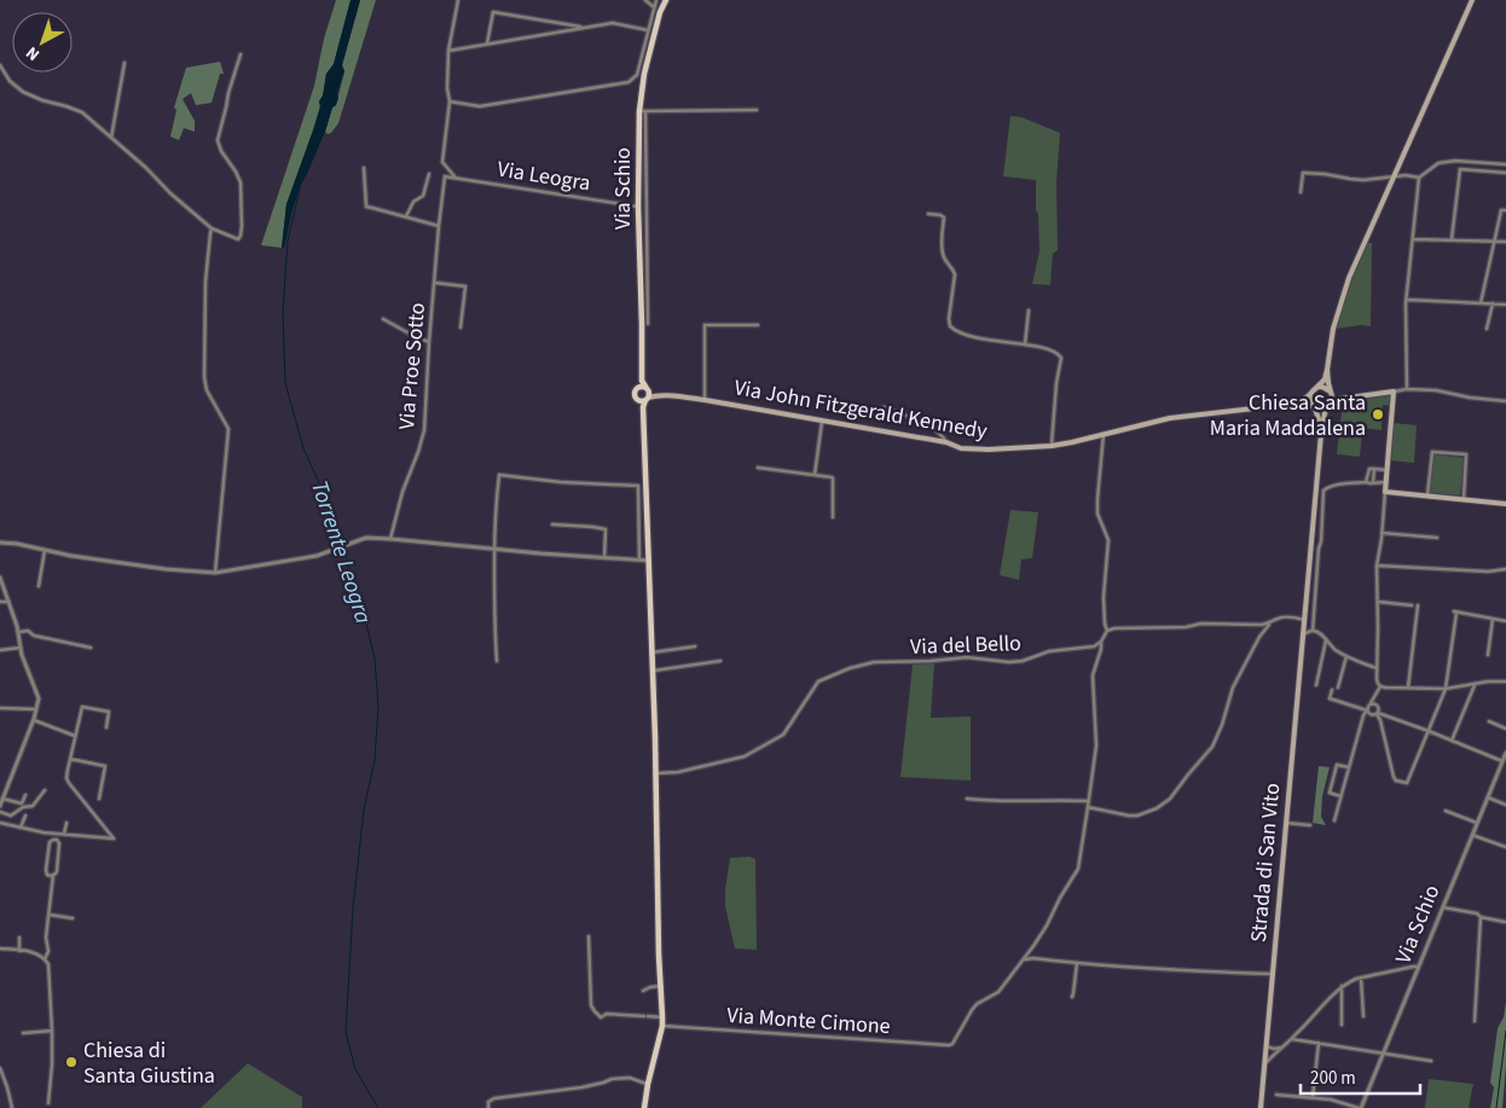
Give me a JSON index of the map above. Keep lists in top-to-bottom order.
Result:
{
  "streets": {
    "main road": ["Via Schio", "Via John Fitzgerald Kennedy", "Strada di San Vito"],
    "street": [
      "Via Leogra",
      "Via Proe Sotto",
      "Via del Bello",
      "Via Monte Cimone"
    ]
  },
  "crossings": [
    ["Via Leogra", "Via Schio"],
    ["Via Leogra", "Via Proe Sotto"],
    ["Via Schio", "Via John Fitzgerald Kennedy"]
  ],
  "water": ["Torrente Leogra"],
  "places": ["Chiesa Santa Maria Maddalena", "Chiesa di Santa Giustina"],
  "scale_bar": "200 m",
  "north": "bottom left"
}
